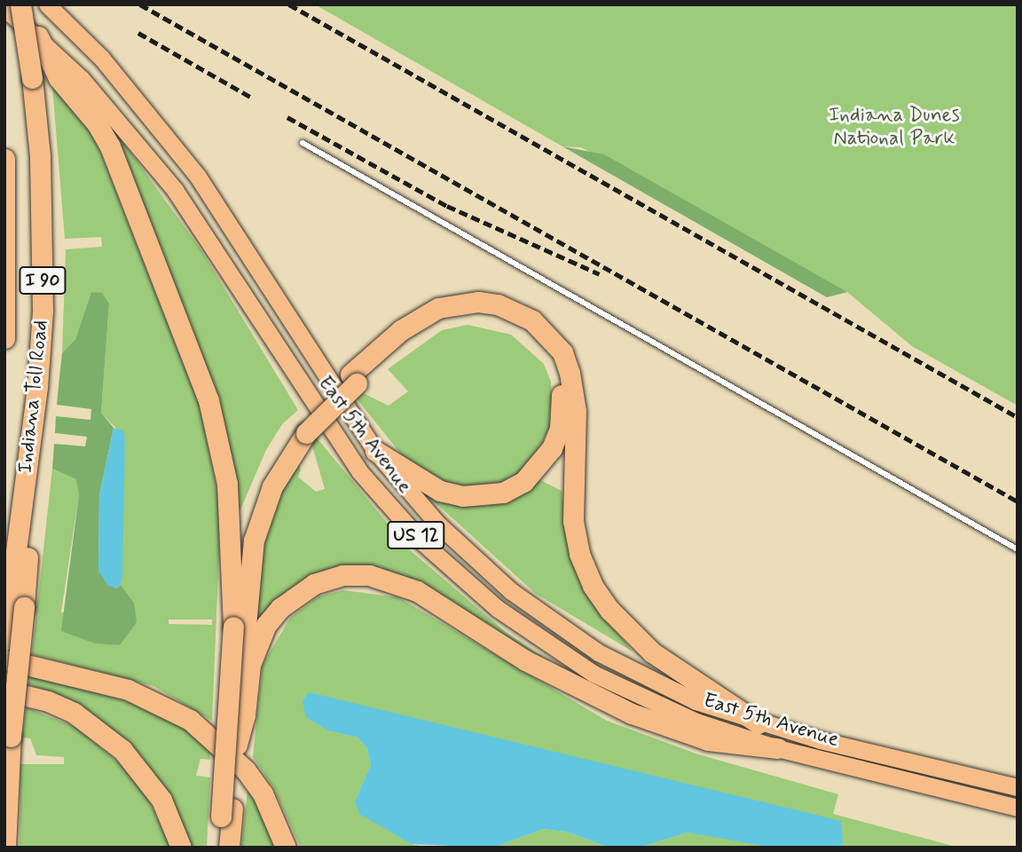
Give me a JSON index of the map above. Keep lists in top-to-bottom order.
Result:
{
  "streets": {
    "highway": ["I 90", "Indiana Toll Road"],
    "main road": ["East 5th Avenue", "US 12"]
  },
  "parks": ["Indiana Dunes National Park"]
}
